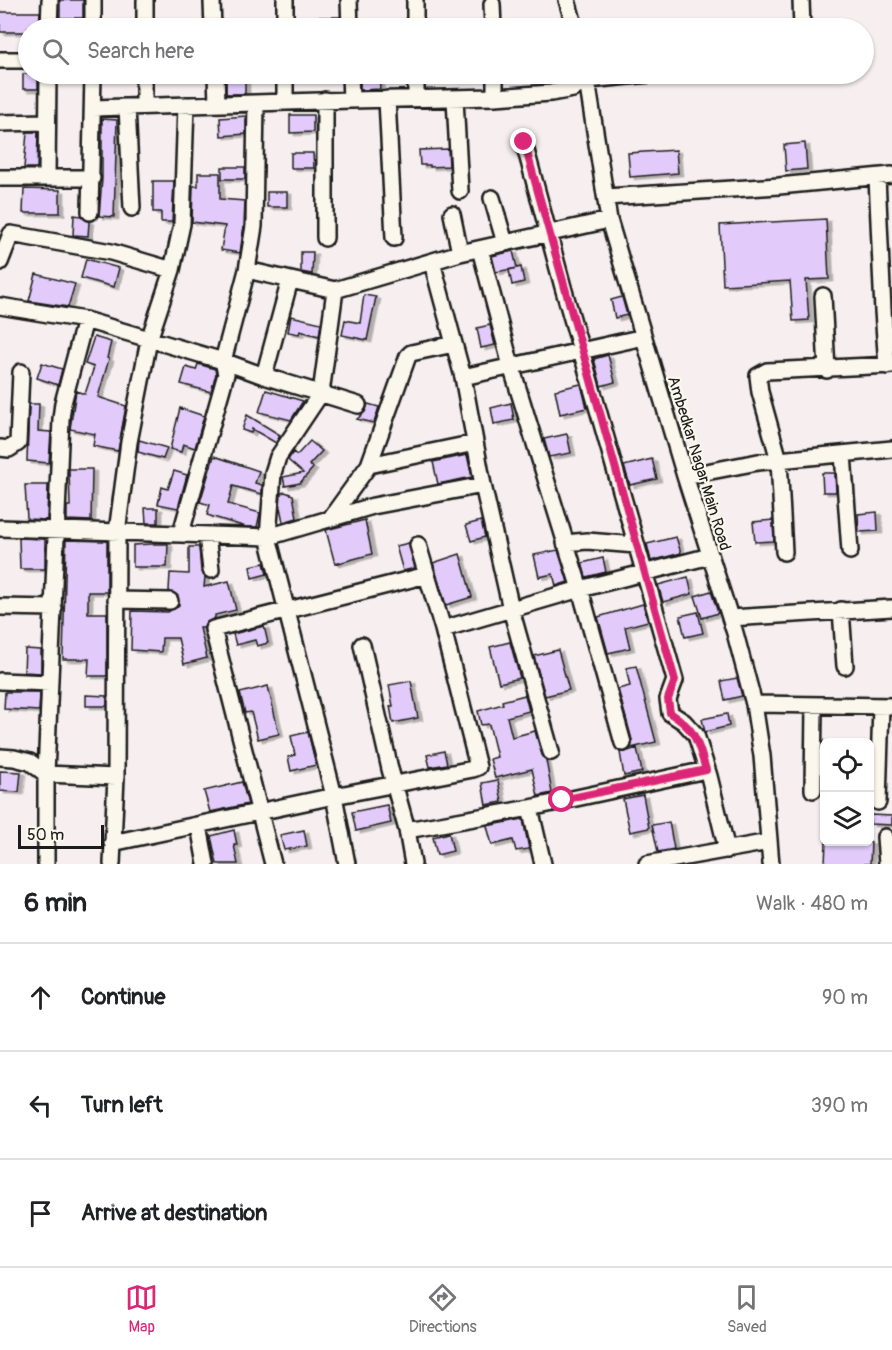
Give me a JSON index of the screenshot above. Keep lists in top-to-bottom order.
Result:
{
  "streets": {
    "street": ["Ambedkar Nagar Main Road"]
  },
  "scale_bar": "50 m",
  "page": {
    "search": "Search here",
    "scale": "50 m",
    "heading": ["6 min", "Walk · 480 m"],
    "list": [
      ["Continue", "90 m"],
      ["Turn left", "390 m"],
      "Arrive at destination"
    ],
    "nav": ["Map", "Directions", "Saved"]
  }
}
